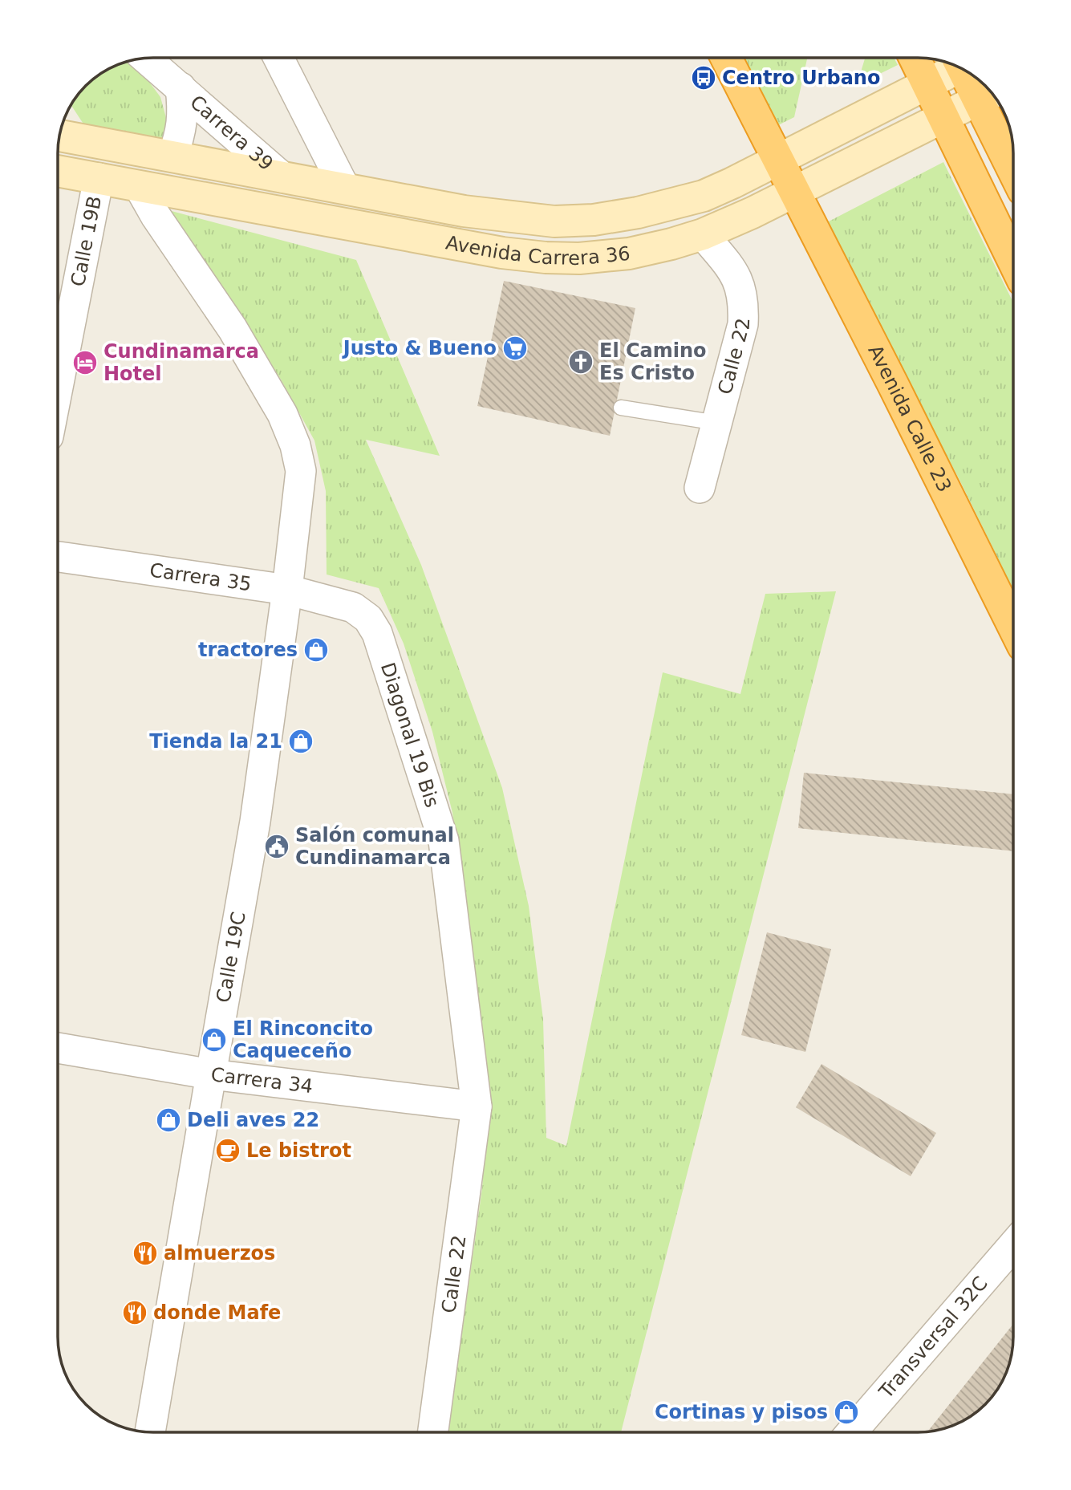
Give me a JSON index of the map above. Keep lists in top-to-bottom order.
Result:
{
  "streets": {
    "highway": ["Avenida Calle 23"],
    "main road": ["Avenida Carrera 36"],
    "street": [
      "Carrera 39",
      "Calle 19B",
      "Calle 22",
      "Carrera 35",
      "Diagonal 19 Bis",
      "Calle 19C",
      "Carrera 34",
      "Transversal 32C"
    ]
  },
  "crossings": [
    ["Carrera 39", "Avenida Carrera 36"],
    ["Calle 19B", "Avenida Carrera 36"],
    ["Avenida Carrera 36", "Calle 22"],
    ["Avenida Carrera 36", "Avenida Calle 23"],
    ["Avenida Carrera 36", "Calle 19C"],
    ["Calle 22", "Diagonal 19 Bis"],
    ["Calle 22", "Carrera 34"],
    ["Carrera 35", "Diagonal 19 Bis"],
    ["Carrera 35", "Calle 19C"],
    ["Diagonal 19 Bis", "Carrera 34"],
    ["Calle 19C", "Carrera 34"]
  ],
  "places": {
    "bus stop": ["Centro Urbano"],
    "supermarket": ["Justo & Bueno"],
    "church": ["El Camino Es Cristo"],
    "hotel": ["Cundinamarca Hotel"],
    "shop": [
      "tractores",
      "Tienda la 21",
      "El Rinconcito Caqueceño",
      "Deli aves 22",
      "Cortinas y pisos"
    ],
    "public building": ["Salón comunal Cundinamarca"],
    "cafe": ["Le bistrot"],
    "restaurant": ["almuerzos", "donde Mafe"]
  }
}
